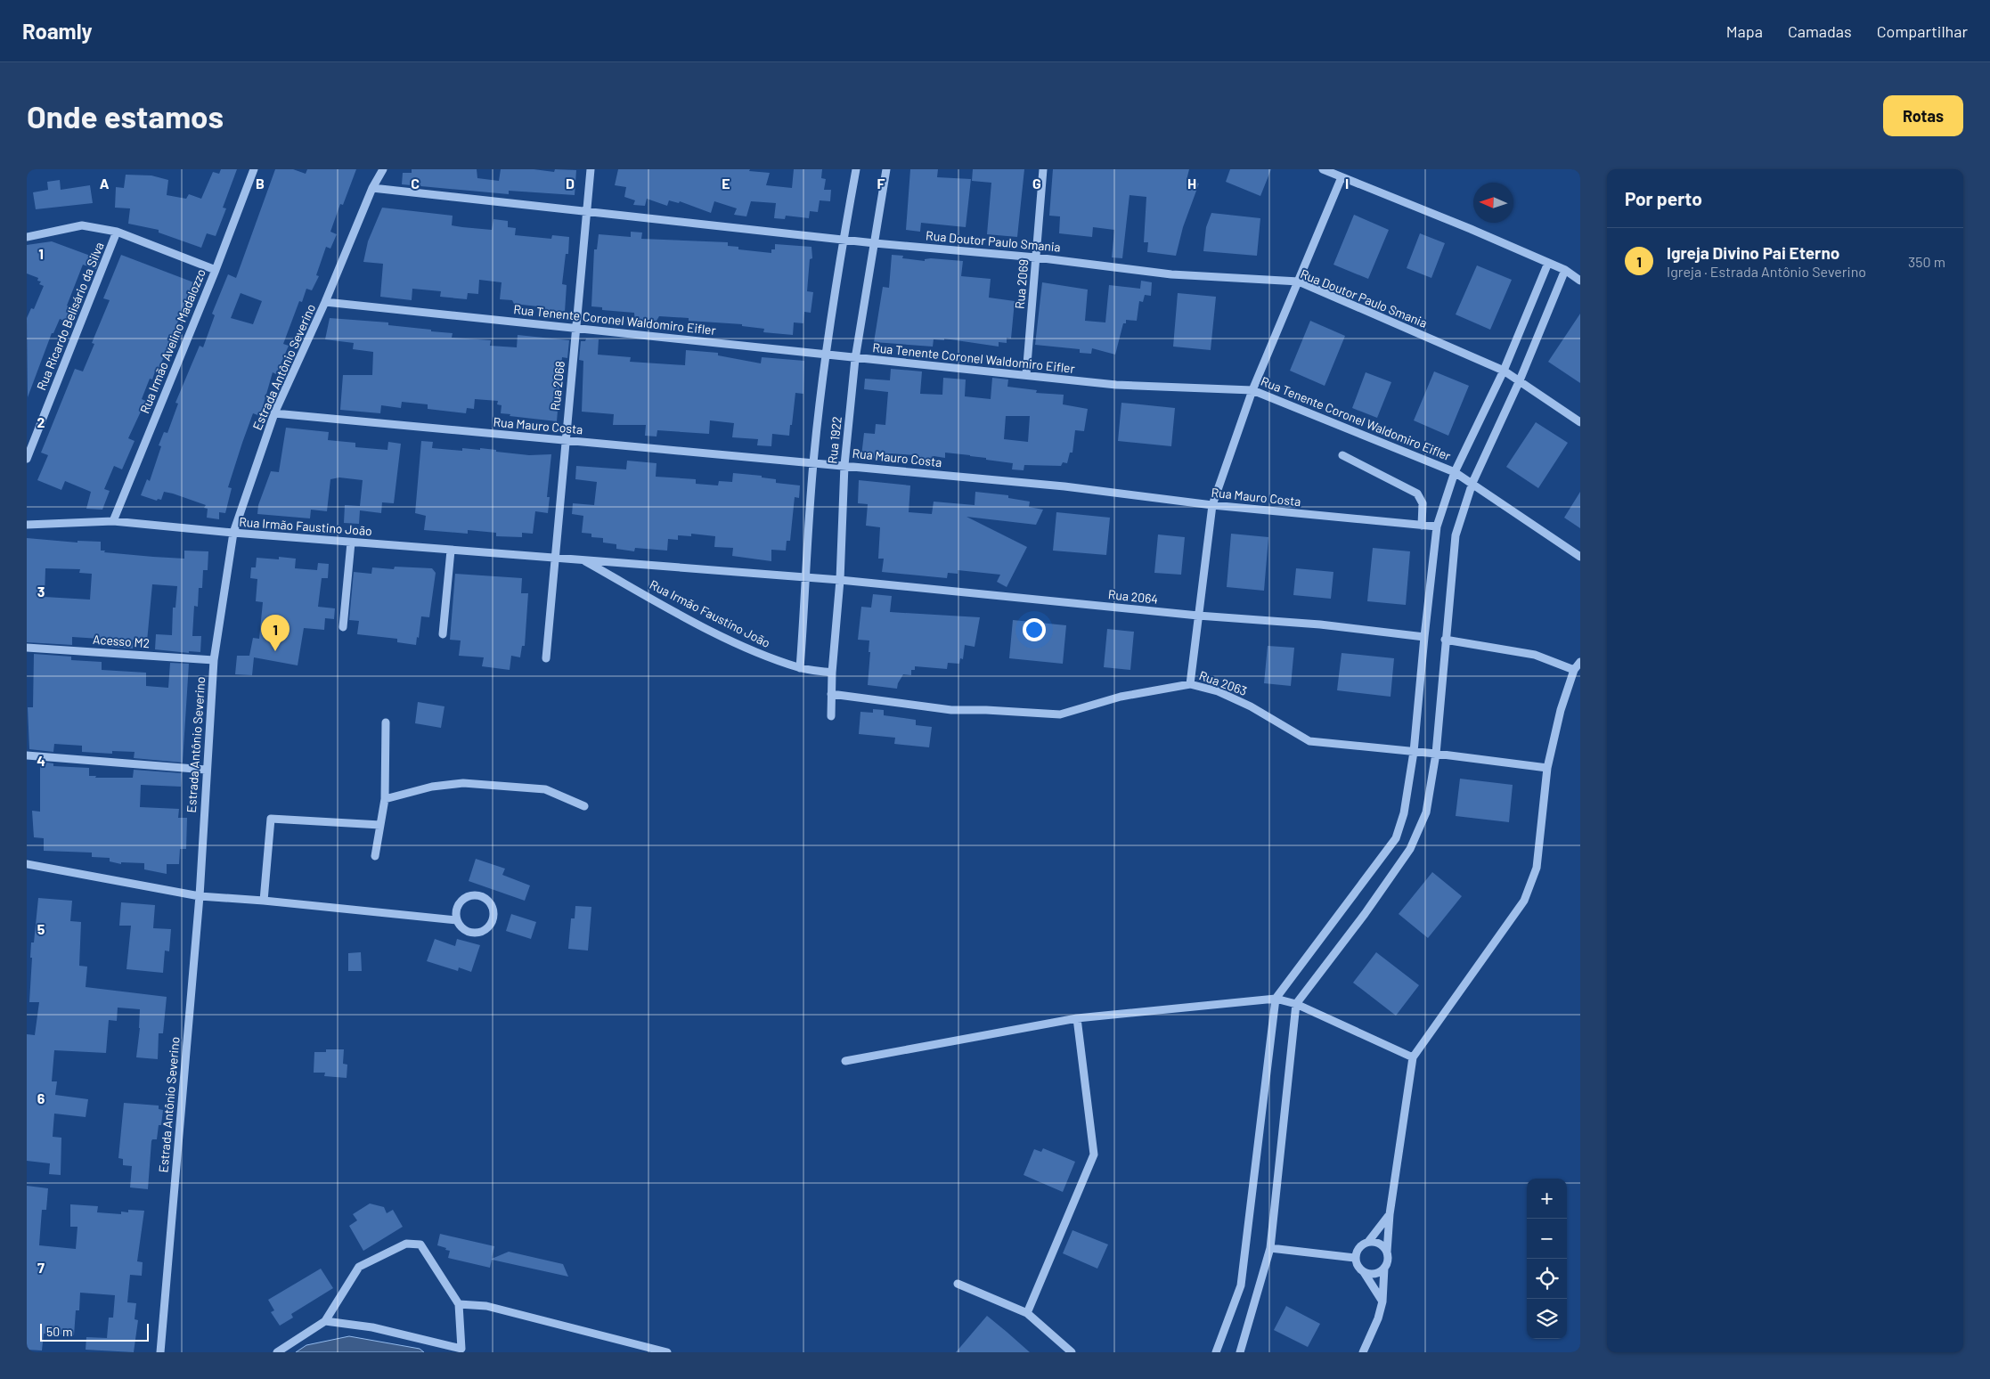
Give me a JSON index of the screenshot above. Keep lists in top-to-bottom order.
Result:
{
  "streets": {
    "street": [
      "Rua Doutor Paulo Smania",
      "Rua 2069",
      "Rua Ricardo Belisário da Silva",
      "Rua Tenente Coronel Waldomiro Eifler",
      "Rua Irmão Avelino Madalozzo",
      "Estrada Antônio Severino",
      "Rua 2068",
      "Rua Mauro Costa",
      "Rua 1922",
      "Rua Irmão Faustino João",
      "Rua 2064",
      "Acesso M2",
      "Rua 2063"
    ]
  },
  "crossings": [
    ["Rua Doutor Paulo Smania", "Rua 2069"],
    ["Rua Doutor Paulo Smania", "Estrada Antônio Severino"],
    ["Rua Doutor Paulo Smania", "Rua 2068"],
    ["Rua Doutor Paulo Smania", "Rua 1922"],
    ["Rua 2069", "Rua Tenente Coronel Waldomiro Eifler"],
    ["Rua Tenente Coronel Waldomiro Eifler", "Estrada Antônio Severino"],
    ["Rua Tenente Coronel Waldomiro Eifler", "Rua 2068"],
    ["Rua Tenente Coronel Waldomiro Eifler", "Rua 1922"],
    ["Rua Irmão Avelino Madalozzo", "Rua Irmão Faustino João"],
    ["Estrada Antônio Severino", "Rua Mauro Costa"],
    ["Estrada Antônio Severino", "Rua Irmão Faustino João"],
    ["Estrada Antônio Severino", "Acesso M2"],
    ["Rua 2068", "Rua Mauro Costa"],
    ["Rua 2068", "Rua Irmão Faustino João"],
    ["Rua Mauro Costa", "Rua 1922"],
    ["Rua 1922", "Rua Irmão Faustino João"],
    ["Rua 1922", "Rua 2064"],
    ["Rua 1922", "Rua 2063"],
    ["Rua Irmão Faustino João", "Rua 2064"]
  ],
  "scale_bar": "50 m",
  "north": "left",
  "page": {
    "header": "Roamly",
    "nav": ["Mapa", "Camadas", "Compartilhar"],
    "buttons": "Rotas",
    "title": "Onde estamos",
    "heading": "Por perto",
    "list": [
      {
        "mark": "1",
        "name": "Igreja Divino Pai Eterno",
        "note": "Igreja · Estrada Antônio Severino",
        "value": "350 m"
      }
    ],
    "pins": "1",
    "map_buttons": ["+", "−"],
    "scale": "50 m"
  },
  "grid": {
    "columns": [
      "A",
      "B",
      "C",
      "D",
      "E",
      "F",
      "G",
      "H",
      "I"
    ],
    "rows": [
      "1",
      "2",
      "3",
      "4",
      "5",
      "6",
      "7"
    ]
  }
}
